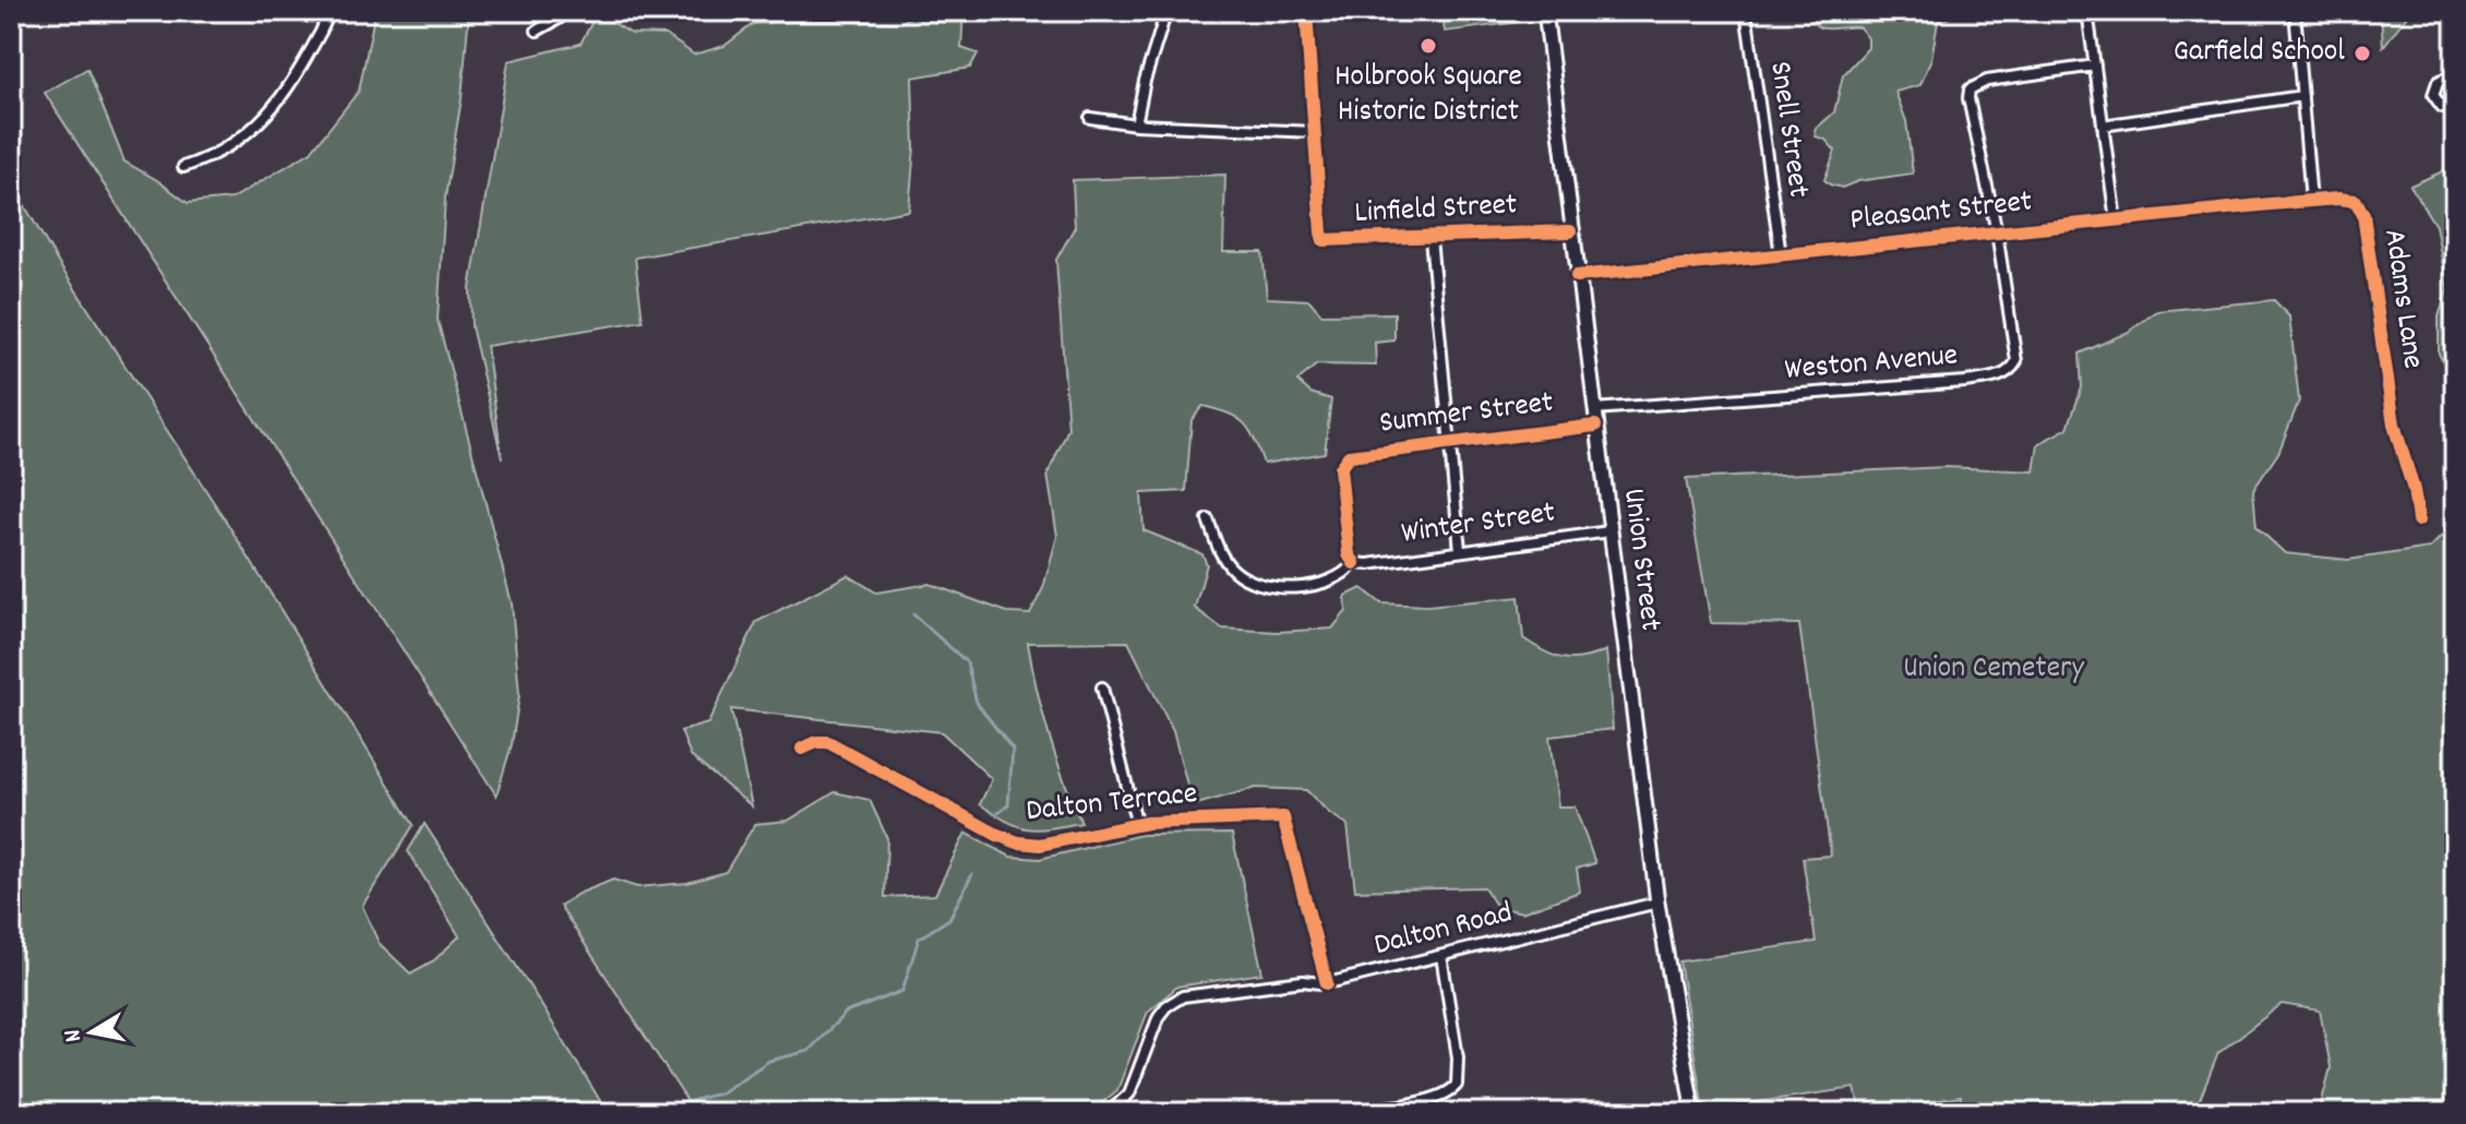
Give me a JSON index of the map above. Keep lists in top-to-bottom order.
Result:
{
  "streets": {
    "main road": ["Union Street"],
    "street": [
      "Snell Street",
      "Linfield Street",
      "Pleasant Street",
      "Adams Lane",
      "Weston Avenue",
      "Summer Street",
      "Winter Street",
      "Dalton Terrace",
      "Dalton Road"
    ]
  },
  "crossings": [
    ["Snell Street", "Pleasant Street"],
    ["Linfield Street", "Union Street"],
    ["Pleasant Street", "Adams Lane"],
    ["Pleasant Street", "Weston Avenue"],
    ["Pleasant Street", "Union Street"],
    ["Weston Avenue", "Union Street"],
    ["Summer Street", "Winter Street"],
    ["Summer Street", "Union Street"],
    ["Winter Street", "Union Street"],
    ["Union Street", "Dalton Road"],
    ["Dalton Terrace", "Dalton Road"]
  ],
  "parks": ["Union Cemetery"],
  "places": ["Holbrook Square Historic District", "Garfield School"],
  "north": "left"
}
